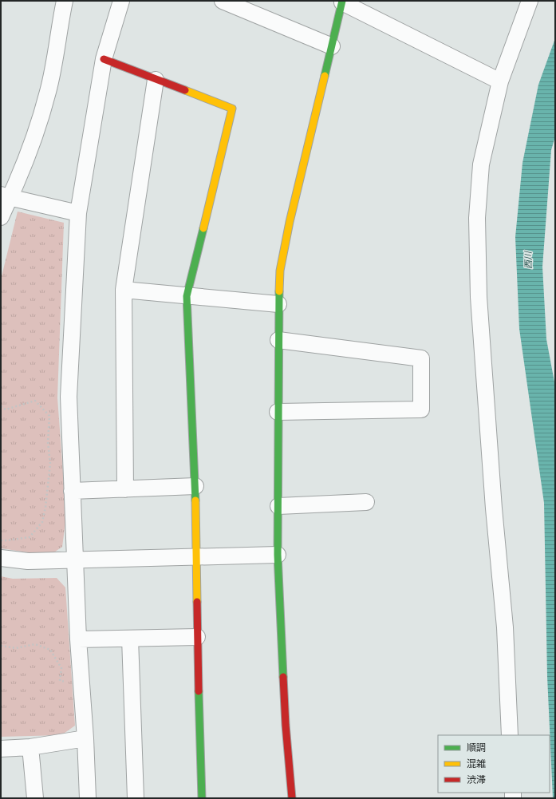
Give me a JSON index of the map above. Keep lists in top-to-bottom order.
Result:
{
  "water": ["西川"],
  "legend": ["順調", "混雑", "渋滞"]
}
